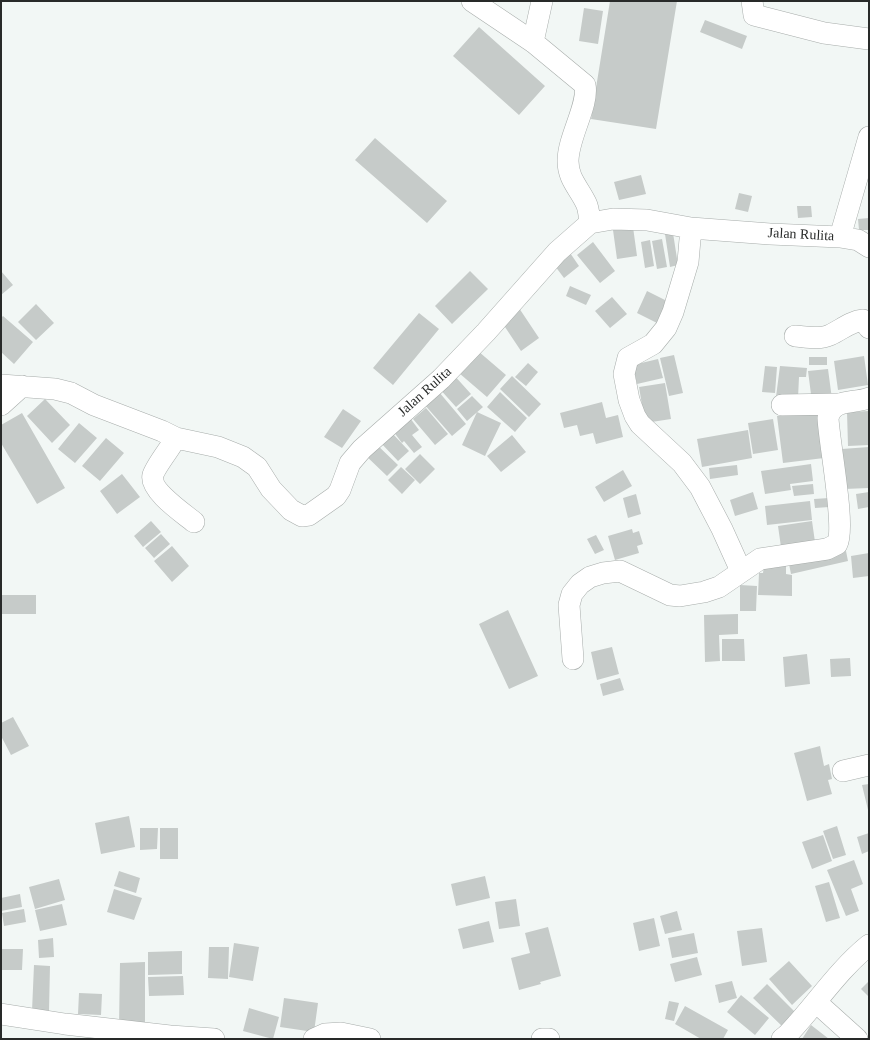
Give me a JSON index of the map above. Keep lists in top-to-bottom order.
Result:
{
  "streets": {
    "street": ["Jalan Rulita"]
  }
}
